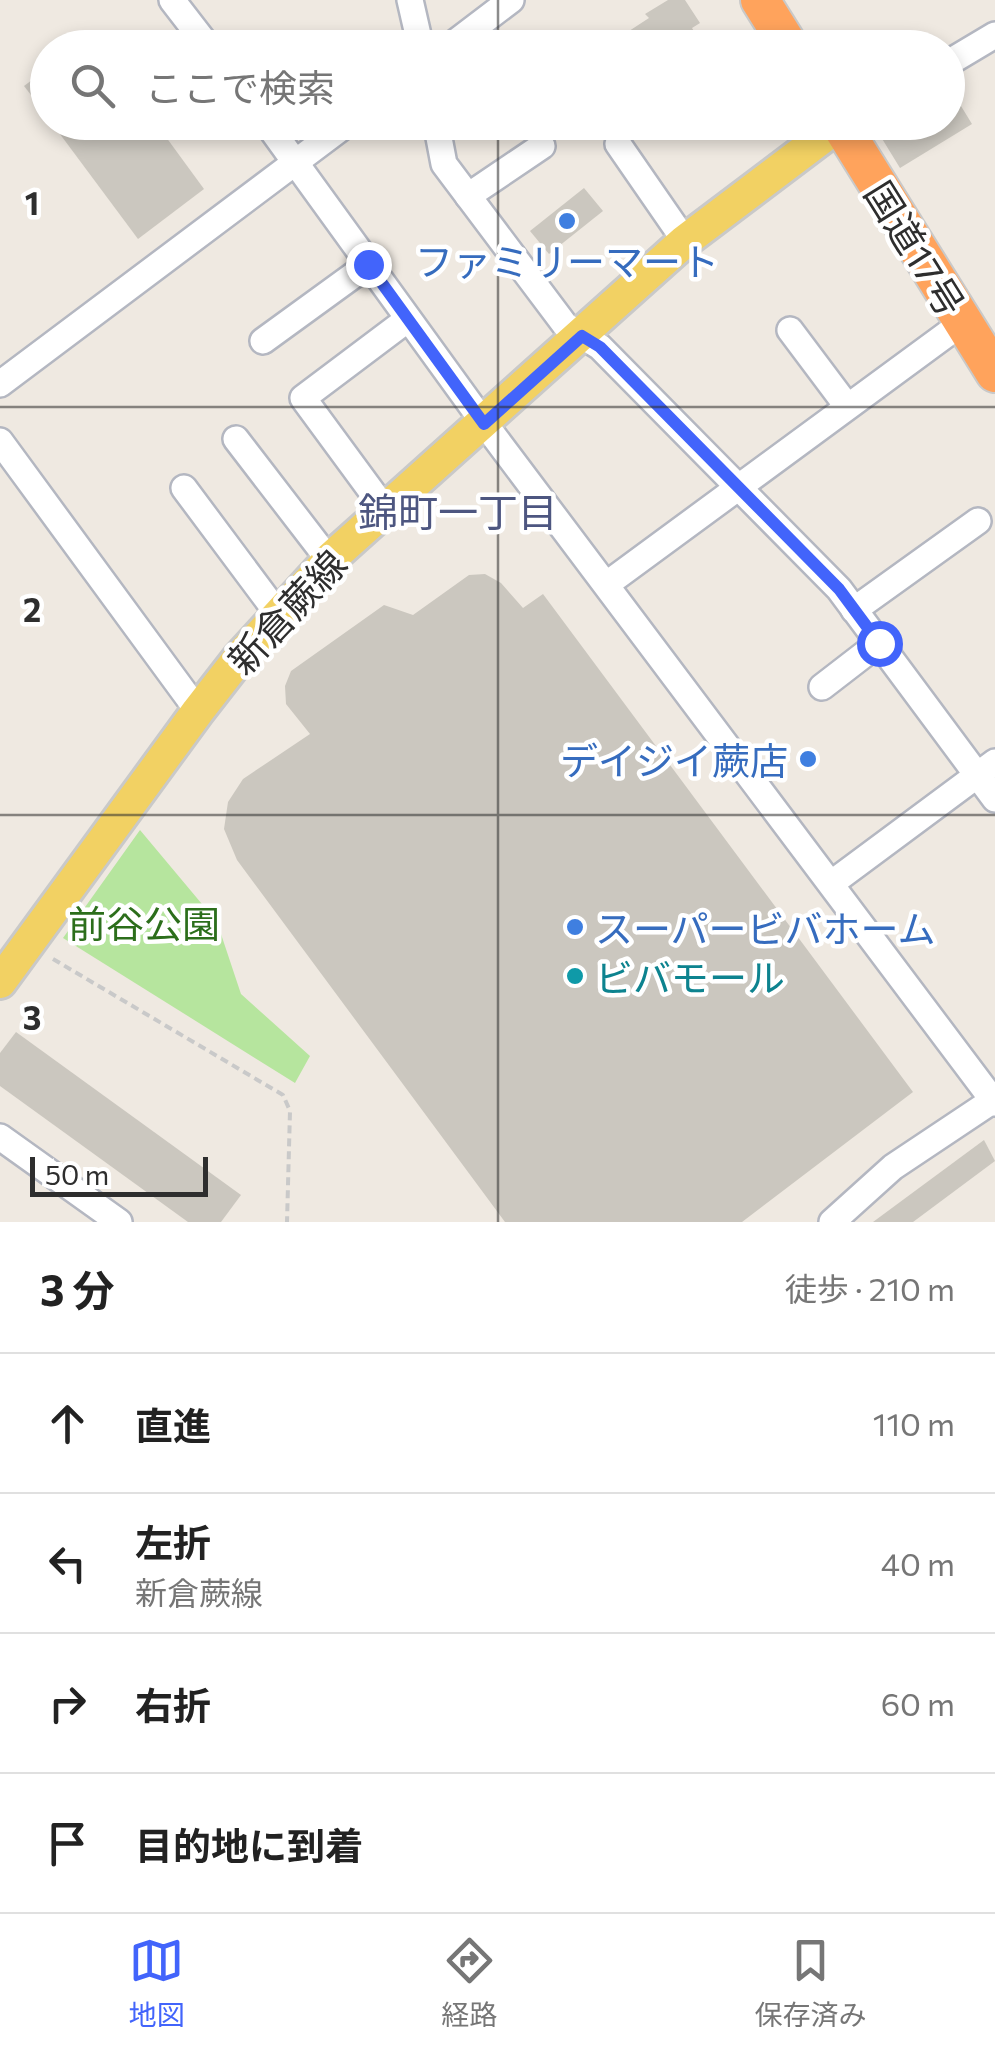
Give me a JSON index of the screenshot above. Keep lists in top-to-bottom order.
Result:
{
  "streets": {
    "highway": ["国道17号"],
    "main road": ["新倉蕨線"]
  },
  "districts": ["錦町一丁目"],
  "parks": ["前谷公園"],
  "places": [
    "ファミリーマート",
    "デイジイ蕨店",
    "スーパービバホーム",
    "ビバモール"
  ],
  "scale_bar": "50 m",
  "page": {
    "search": "ここで検索",
    "scale": "50 m",
    "heading": ["3 分", "徒歩 · 210 m"],
    "list": [
      ["直進", "110 m"],
      ["左折", "新倉蕨線", "40 m"],
      ["右折", "60 m"],
      "目的地に到着"
    ],
    "nav": ["地図", "経路", "保存済み"]
  },
  "grid": {
    "rows": ["1", "2", "3"]
  }
}
